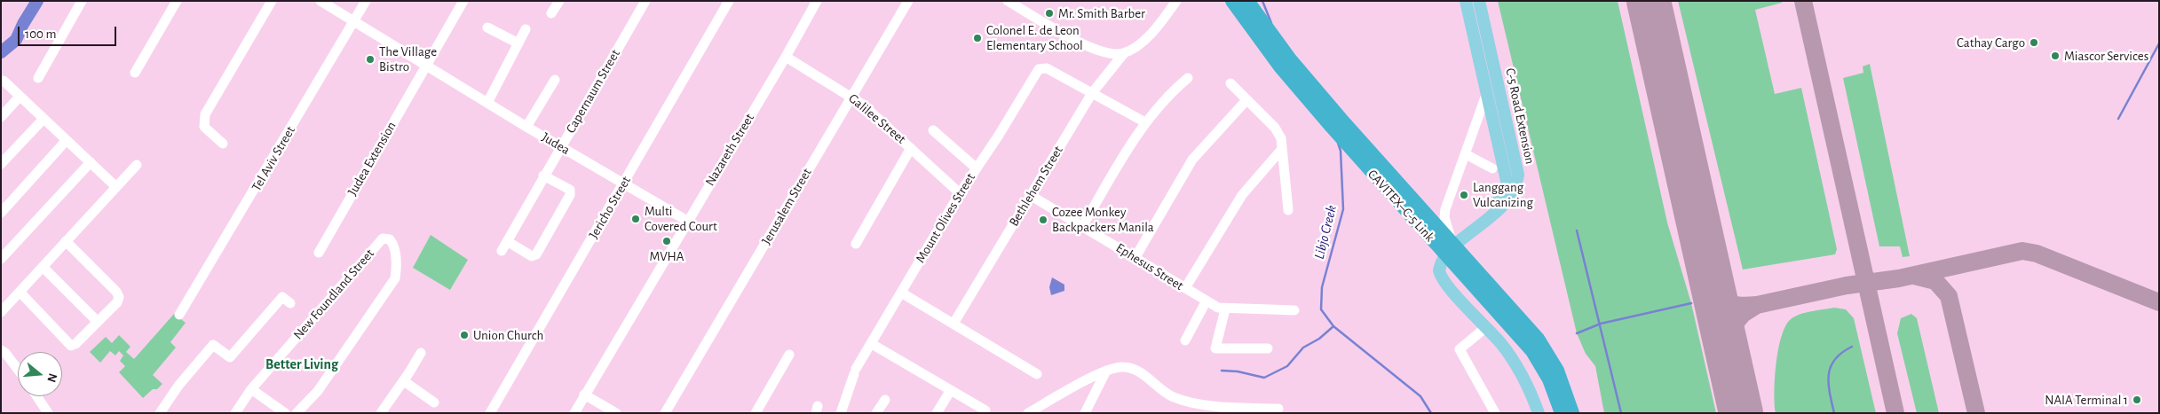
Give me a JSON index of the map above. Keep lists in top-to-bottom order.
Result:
{
  "streets": {
    "highway": ["CAVITEX–C-5 Link"],
    "main road": ["C-5 Road Extension"],
    "street": [
      "Capernaum Street",
      "Galilee Street",
      "Judea",
      "Nazareth Street",
      "Tel Aviv Street",
      "Judea Extension",
      "Bethlehem Street",
      "Jerusalem Street",
      "Jericho Street",
      "Mount Olives Street",
      "Ephesus Street",
      "New Foundland Street"
    ]
  },
  "crossings": [
    ["Capernaum Street", "Judea"],
    ["Galilee Street", "Nazareth Street"],
    ["Galilee Street", "Jerusalem Street"],
    ["Galilee Street", "Mount Olives Street"],
    ["Judea", "Nazareth Street"],
    ["Judea", "Tel Aviv Street"],
    ["Judea", "Judea Extension"],
    ["Judea", "Jericho Street"],
    ["Bethlehem Street", "Mount Olives Street"],
    ["Bethlehem Street", "Ephesus Street"]
  ],
  "districts": ["Better Living"],
  "water": ["Libjo Creek"],
  "places": [
    "Mr. Smith Barber",
    "Colonel E. de Leon Elementary School",
    "Cathay Cargo",
    "Miascor Services",
    "The Village Bistro",
    "Langgang Vulcanizing",
    "Multi Covered Court",
    "Cozee Monkey Backpackers Manila",
    "MVHA",
    "Union Church",
    "NAIA Terminal 1"
  ],
  "scale_bar": "100 m",
  "north": "right"
}
